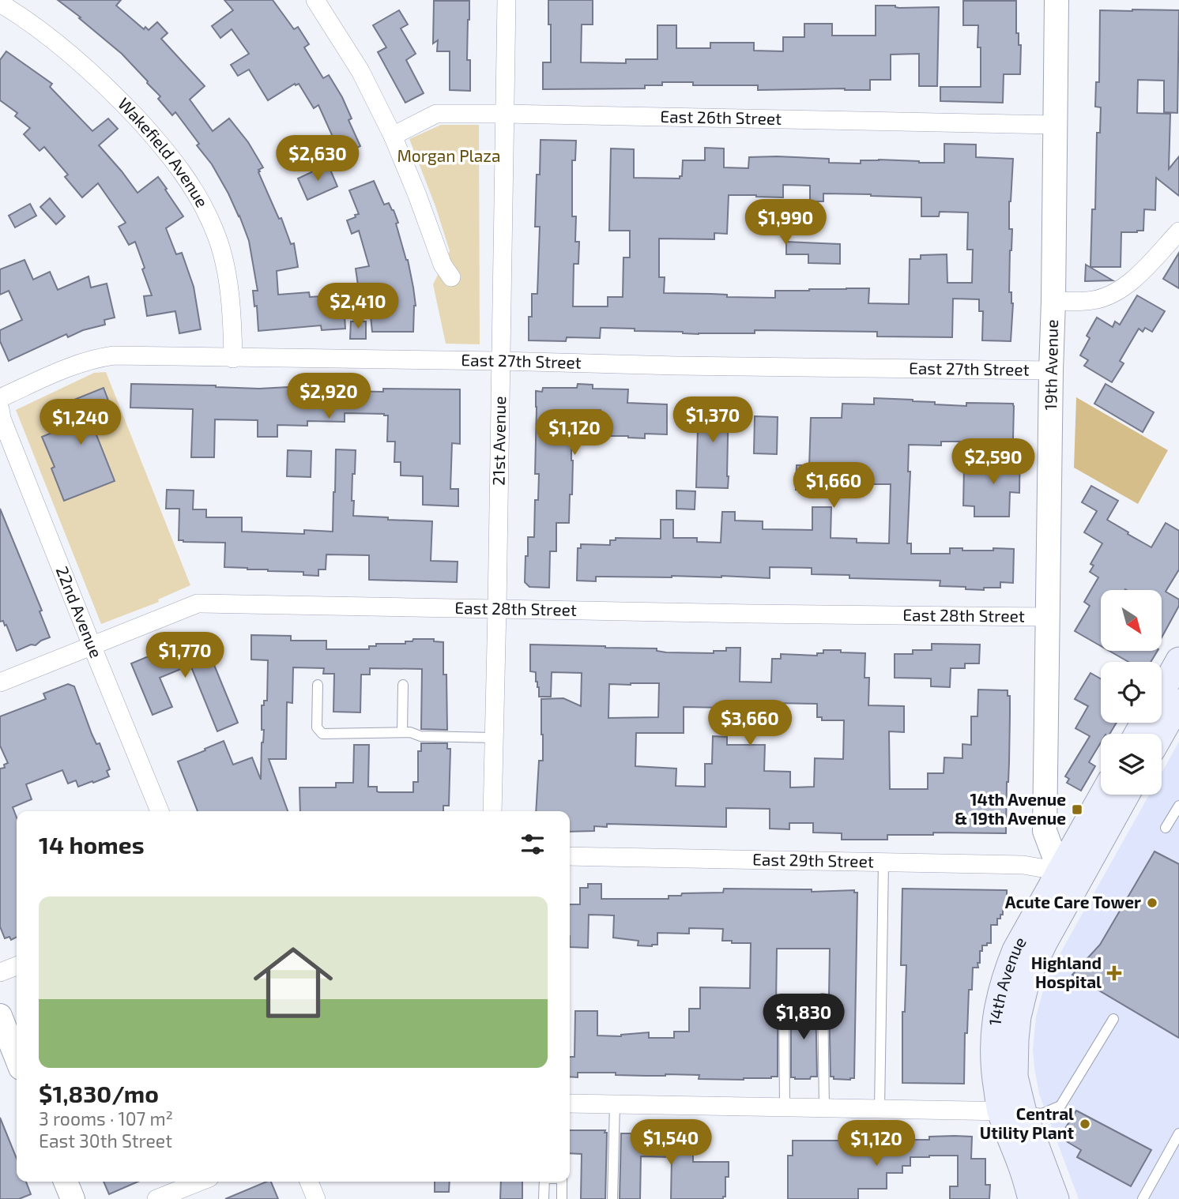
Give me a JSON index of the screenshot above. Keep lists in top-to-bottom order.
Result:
{
  "streets": {
    "main road": ["14th Avenue"],
    "street": [
      "East 26th Street",
      "Wakefield Avenue",
      "East 27th Street",
      "19th Avenue",
      "21st Avenue",
      "East 28th Street",
      "22nd Avenue",
      "East 29th Street"
    ]
  },
  "crossings": [
    ["East 26th Street", "19th Avenue"],
    ["East 26th Street", "21st Avenue"],
    ["Wakefield Avenue", "East 27th Street"],
    ["East 27th Street", "19th Avenue"],
    ["East 27th Street", "21st Avenue"],
    ["19th Avenue", "East 28th Street"],
    ["19th Avenue", "East 29th Street"],
    ["19th Avenue", "14th Avenue"],
    ["21st Avenue", "East 28th Street"],
    ["East 28th Street", "22nd Avenue"],
    ["East 29th Street", "14th Avenue"]
  ],
  "parks": ["Morgan Plaza"],
  "places": {
    "transit": ["14th Avenue & 19th Avenue"],
    "other": ["Acute Care Tower", "Central Utility Plant"],
    "health": ["Highland Hospital"]
  },
  "north": "bottom right",
  "page": {
    "price": [
      "$2,630",
      "$1,990",
      "$2,410",
      "$2,920",
      "$1,370",
      "$1,240",
      "$1,120",
      "$2,590",
      "$1,660",
      "$1,770",
      "$3,660",
      "$1,830",
      "$1,540",
      "$1,120"
    ],
    "heading": "14 homes",
    "list": [
      {
        "name": "$1,830/mo",
        "note": "3 rooms · 107 m² · East 30th Street"
      }
    ]
  }
}
